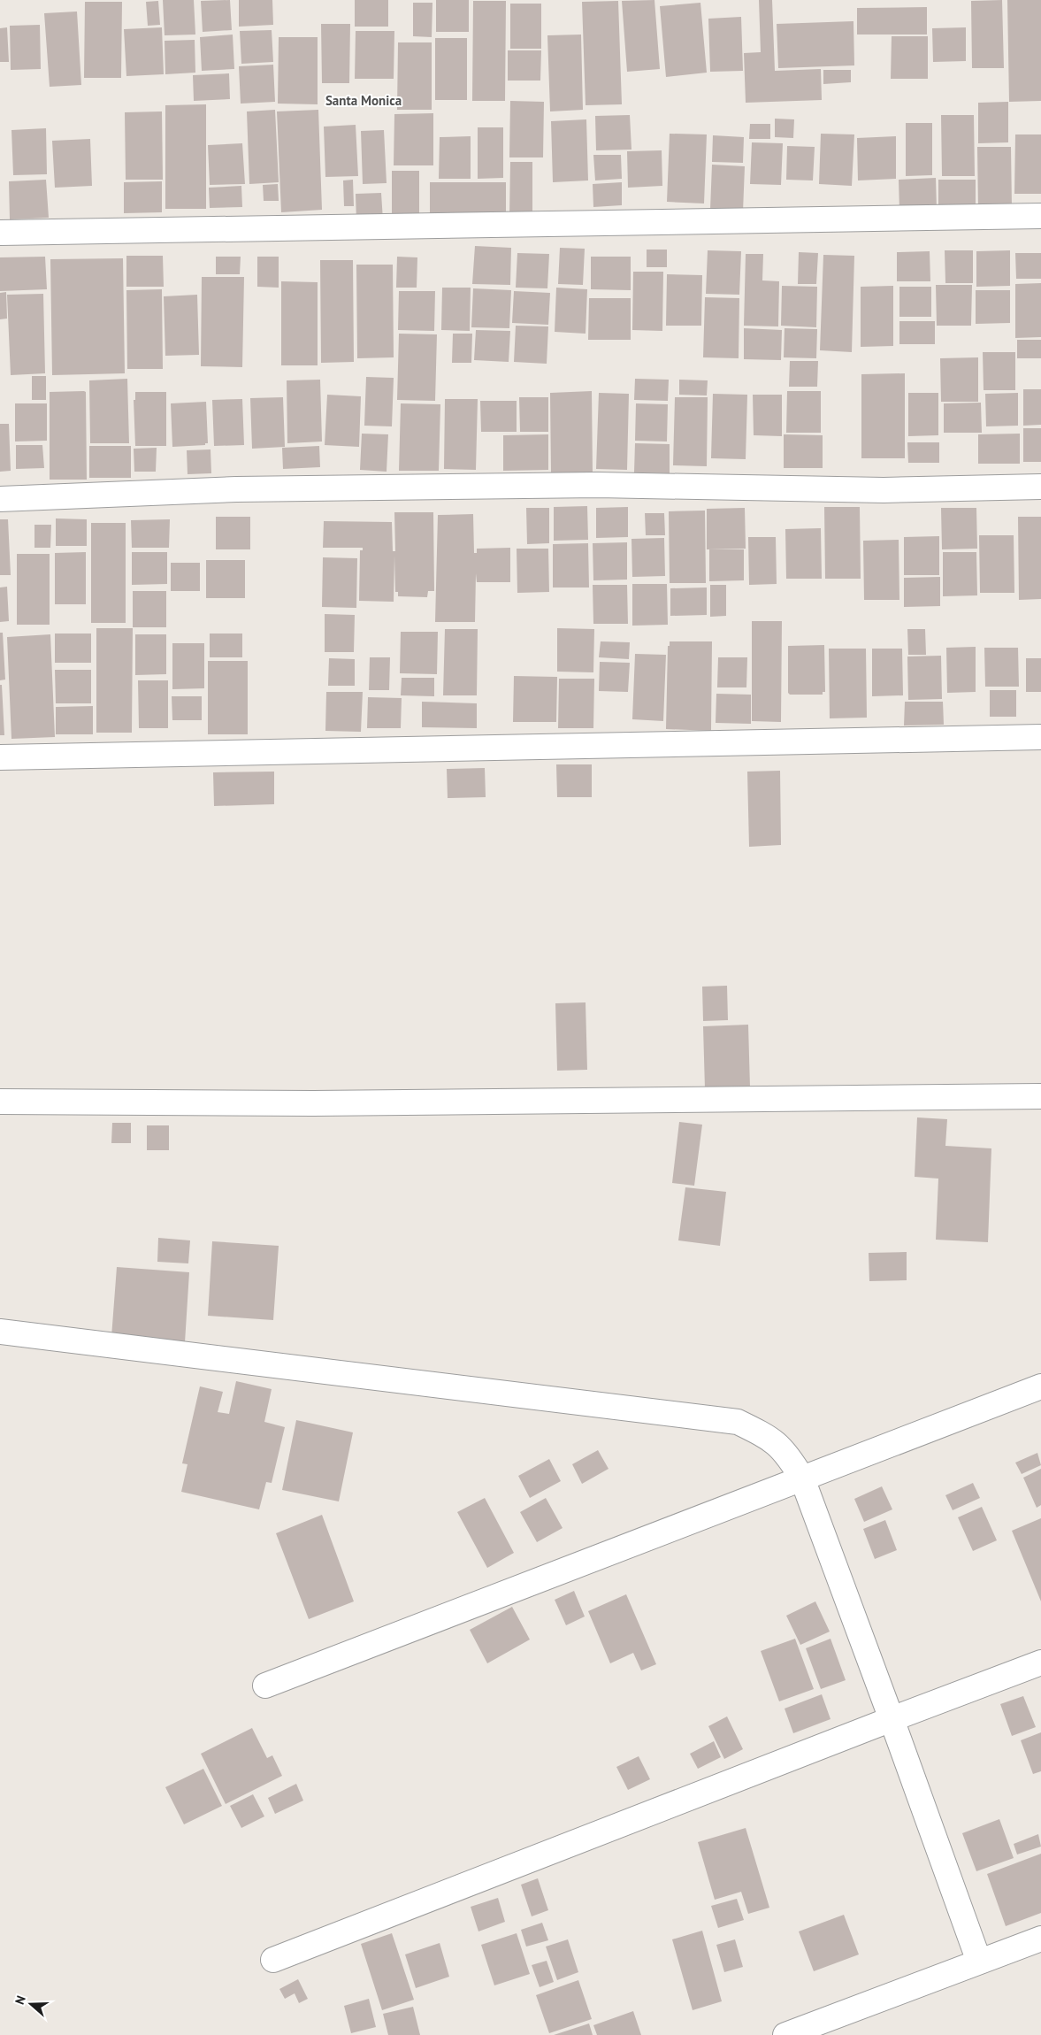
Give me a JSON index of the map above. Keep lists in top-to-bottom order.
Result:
{
  "districts": ["Santa Monica"],
  "north": "left"
}
